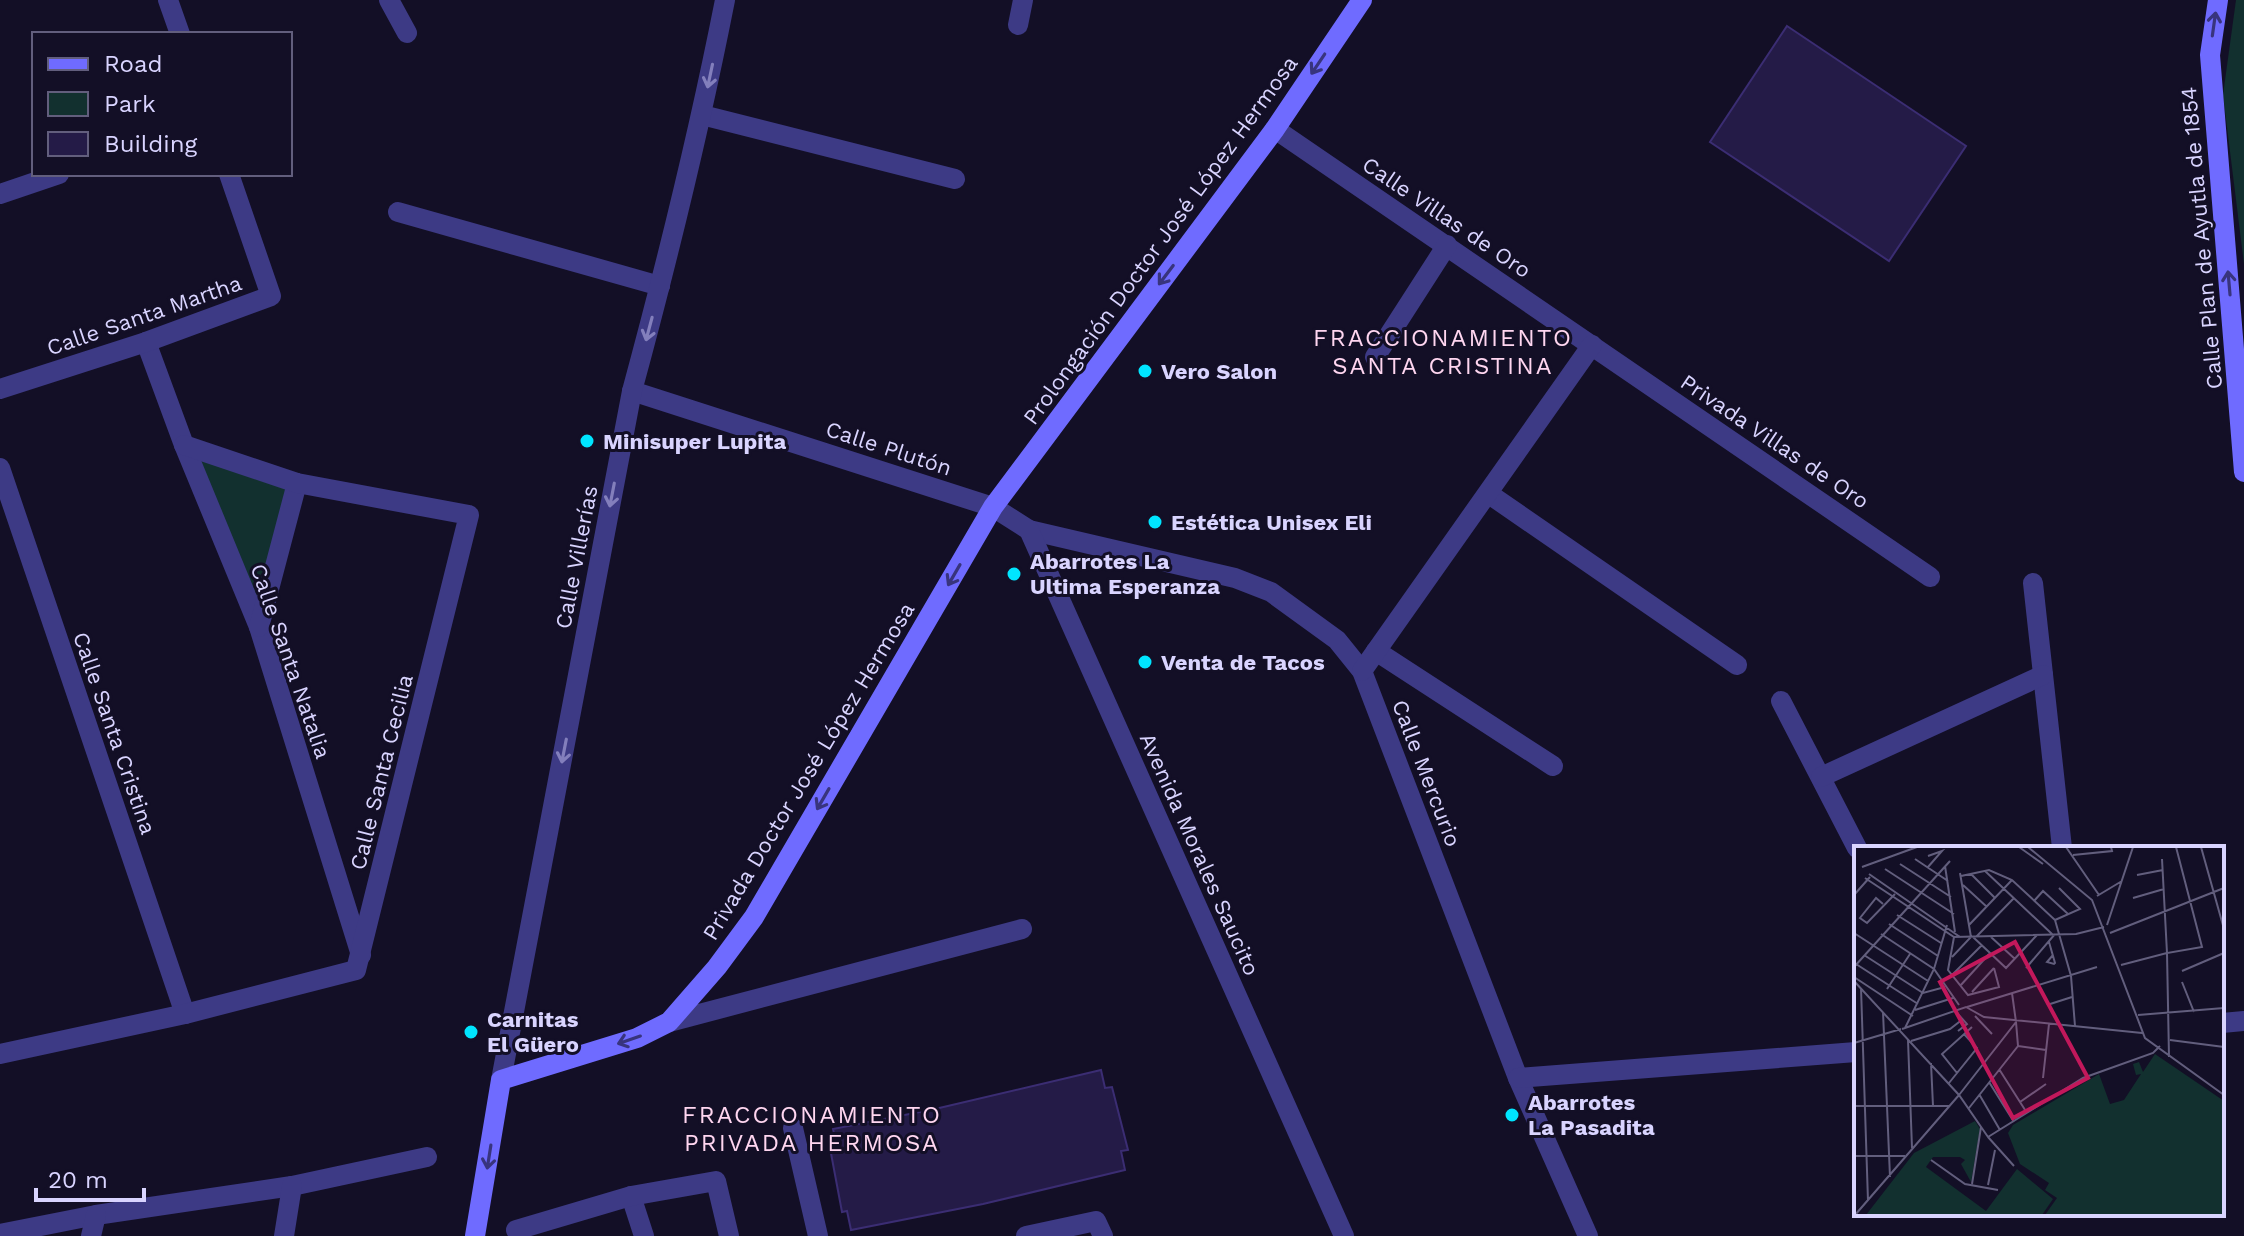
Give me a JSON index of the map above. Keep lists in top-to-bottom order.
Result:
{
  "streets": {
    "main road": ["Calle Plan de Ayutla de 1854", "Prolongación Doctor José López Hermosa", "Privada Doctor José López Hermosa"],
    "street": [
      "Calle Villas de Oro",
      "Calle Santa Martha",
      "Privada Villas de Oro",
      "Calle Plutón",
      "Calle Villerías",
      "Calle Santa Natalia",
      "Calle Santa Cristina",
      "Calle Santa Cecilia",
      "Calle Mercurio",
      "Avenida Morales Saucito"
    ]
  },
  "crossings": [
    ["Calle Villas de Oro", "Prolongación Doctor José López Hermosa"],
    ["Calle Villas de Oro", "Privada Villas de Oro"],
    ["Prolongación Doctor José López Hermosa", "Calle Plutón"],
    ["Prolongación Doctor José López Hermosa", "Privada Doctor José López Hermosa"],
    ["Calle Santa Martha", "Calle Santa Natalia"],
    ["Calle Plutón", "Calle Villerías"],
    ["Calle Plutón", "Privada Doctor José López Hermosa"],
    ["Calle Villerías", "Privada Doctor José López Hermosa"],
    ["Calle Santa Natalia", "Calle Santa Cecilia"],
    ["Calle Mercurio", "Avenida Morales Saucito"]
  ],
  "one_way": [
    "Calle Plan de Ayutla de 1854",
    "Prolongación Doctor José López Hermosa",
    "Calle Villerías",
    "Privada Doctor José López Hermosa"
  ],
  "districts": ["FRACCIONAMIENTO SANTA CRISTINA", "FRACCIONAMIENTO PRIVADA HERMOSA"],
  "places": [
    "Vero Salon",
    "Minisuper Lupita",
    "Estética Unisex Eli",
    "Abarrotes La Ultima Esperanza",
    "Venta de Tacos",
    "Carnitas El Güero",
    "Abarrotes La Pasadita"
  ],
  "legend": ["Road", "Park", "Building"],
  "scale_bar": "20 m"
}
